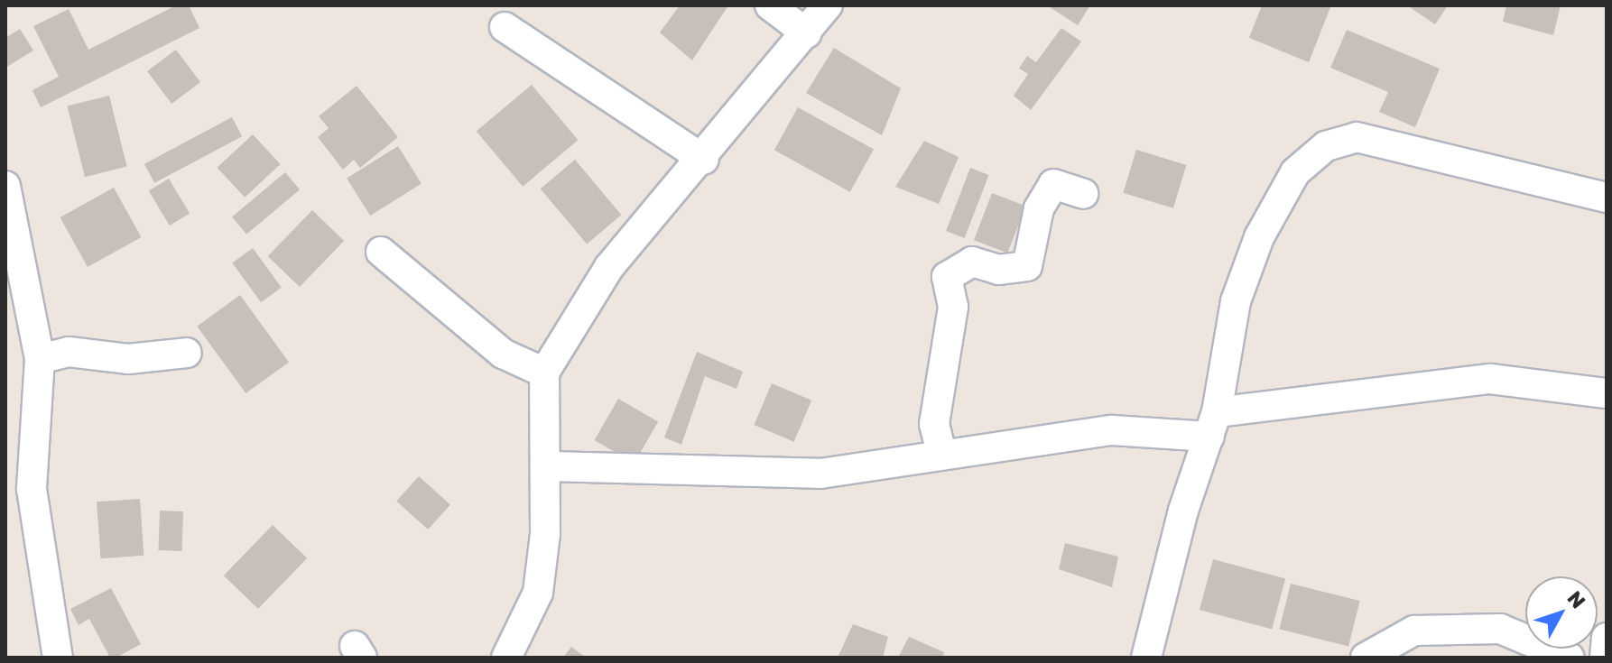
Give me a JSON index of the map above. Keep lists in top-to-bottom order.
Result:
{
  "north": "top right"
}
